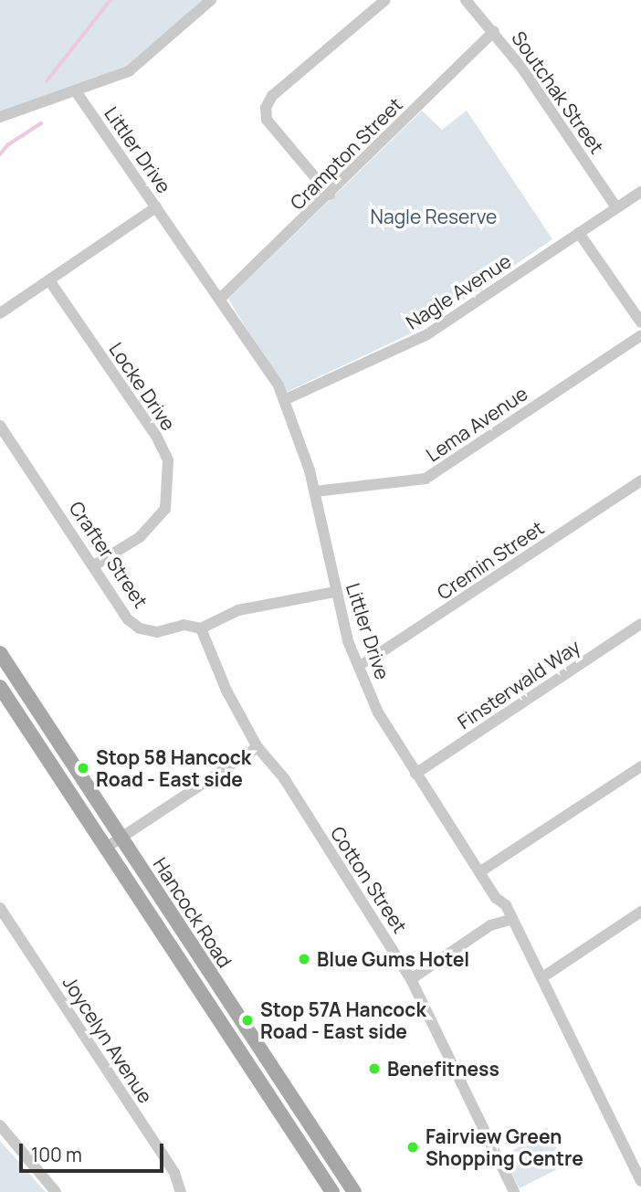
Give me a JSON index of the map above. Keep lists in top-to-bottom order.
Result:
{
  "streets": {
    "main road": ["Hancock Road"],
    "street": [
      "Soutchak Street",
      "Littler Drive",
      "Crampton Street",
      "Nagle Avenue",
      "Locke Drive",
      "Lema Avenue",
      "Crafter Street",
      "Cremin Street",
      "Finsterwald Way",
      "Cotton Street",
      "Joycelyn Avenue"
    ]
  },
  "crossings": [
    ["Soutchak Street", "Crampton Street"],
    ["Soutchak Street", "Nagle Avenue"],
    ["Littler Drive", "Crampton Street"],
    ["Littler Drive", "Nagle Avenue"],
    ["Littler Drive", "Lema Avenue"],
    ["Littler Drive", "Crafter Street"],
    ["Littler Drive", "Cremin Street"],
    ["Littler Drive", "Finsterwald Way"],
    ["Locke Drive", "Crafter Street"],
    ["Crafter Street", "Cotton Street"]
  ],
  "parks": ["Nagle Reserve"],
  "places": [
    "Stop 58 Hancock Road - East side",
    "Blue Gums Hotel",
    "Stop 57A Hancock Road - East side",
    "Benefitness",
    "Fairview Green Shopping Centre"
  ],
  "scale_bar": "100 m"
}
